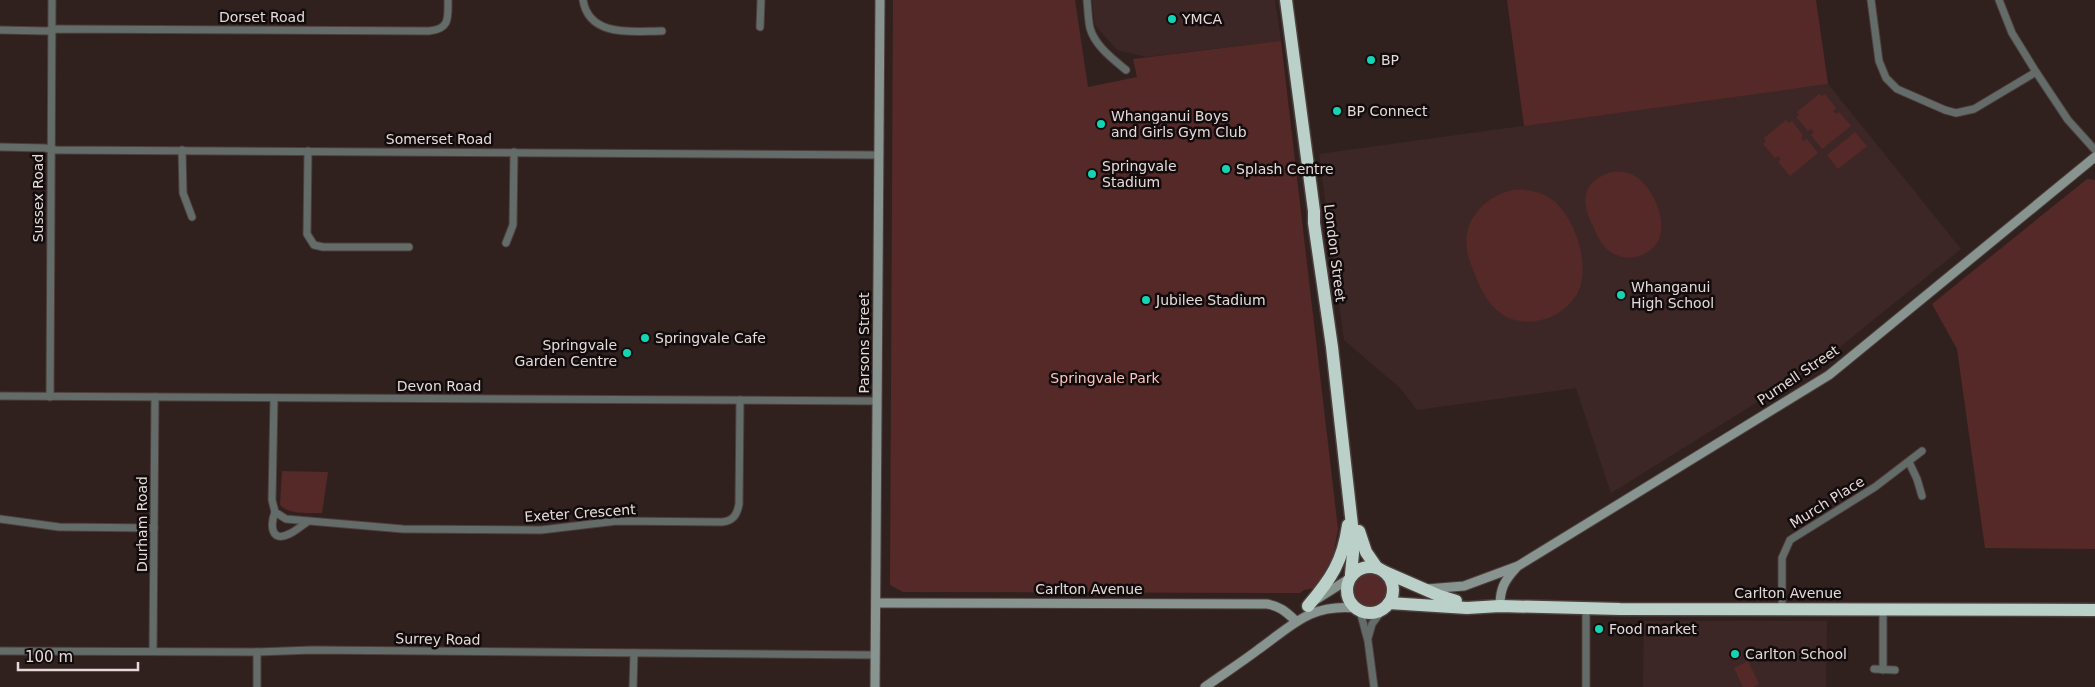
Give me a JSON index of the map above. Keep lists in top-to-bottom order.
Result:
{
  "streets": {
    "highway": ["London Street", "Carlton Avenue"],
    "main road": ["Parsons Street", "Purnell Street"],
    "street": [
      "Dorset Road",
      "Somerset Road",
      "Sussex Road",
      "Devon Road",
      "Murch Place",
      "Exeter Crescent",
      "Durham Road",
      "Surrey Road"
    ]
  },
  "crossings": [
    ["Dorset Road", "Sussex Road"],
    ["Somerset Road", "Sussex Road"],
    ["Somerset Road", "Parsons Street"],
    ["Sussex Road", "Devon Road"],
    ["London Street", "Carlton Avenue"],
    ["Parsons Street", "Devon Road"],
    ["Parsons Street", "Carlton Avenue"],
    ["Parsons Street", "Surrey Road"],
    ["Purnell Street", "Carlton Avenue"],
    ["Devon Road", "Exeter Crescent"],
    ["Devon Road", "Durham Road"],
    ["Murch Place", "Carlton Avenue"],
    ["Durham Road", "Surrey Road"]
  ],
  "parks": ["Springvale Park"],
  "places": [
    "YMCA",
    "BP",
    "BP Connect",
    "Whanganui Boys and Girls Gym Club",
    "Splash Centre",
    "Springvale Stadium",
    "Whanganui High School",
    "Jubilee Stadium",
    "Springvale Cafe",
    "Springvale Garden Centre",
    "Food market",
    "Carlton School"
  ],
  "scale_bar": "100 m"
}
